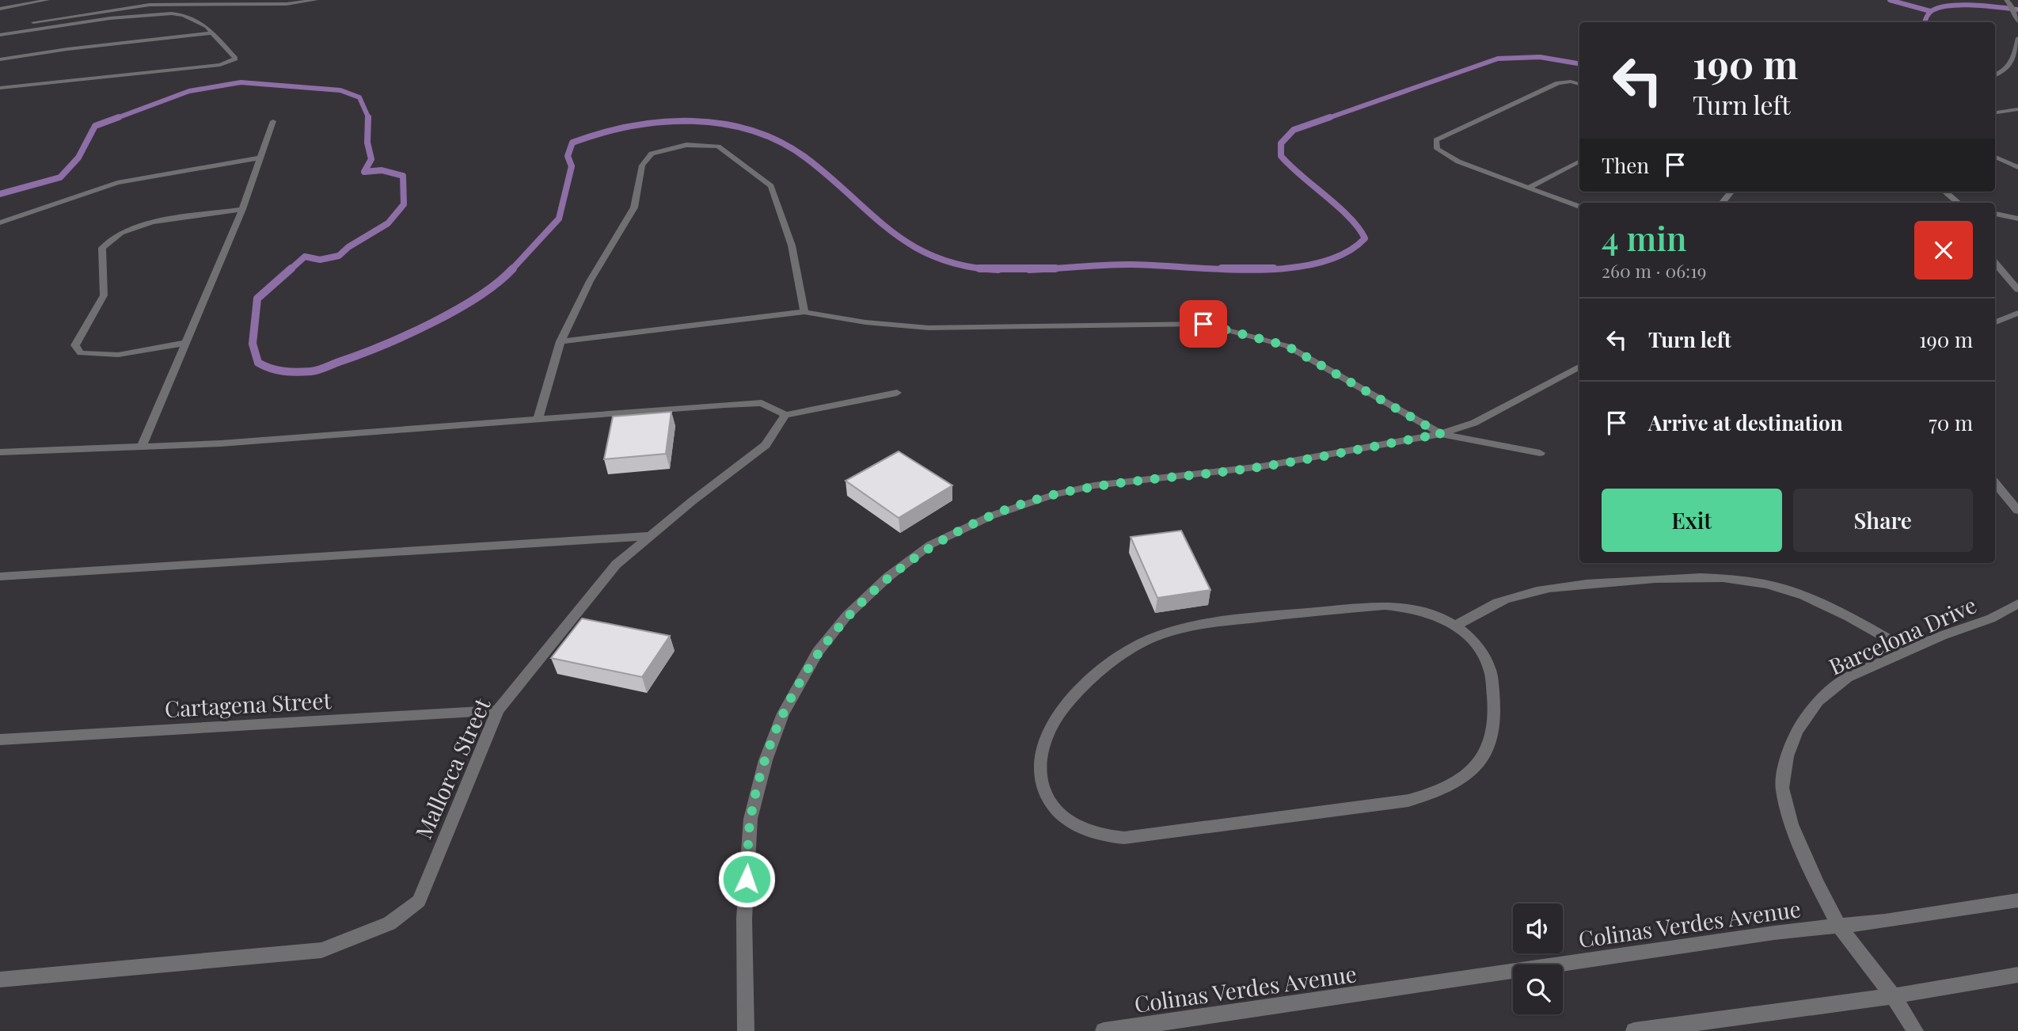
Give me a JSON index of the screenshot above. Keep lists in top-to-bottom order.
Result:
{
  "streets": {
    "street": [
      "Barcelona Drive",
      "Cartagena Street",
      "Mallorca Street",
      "Colinas Verdes Avenue"
    ]
  },
  "crossings": [
    ["Barcelona Drive", "Colinas Verdes Avenue"],
    ["Cartagena Street", "Mallorca Street"]
  ],
  "page": {
    "turn": ["190 m", "Turn left"],
    "then": "Then",
    "heading": ["4 min", "260 m · 06:19"],
    "list": [
      {
        "name": "Turn left",
        "value": "190 m"
      },
      {
        "name": "Arrive at destination",
        "value": "70 m"
      }
    ],
    "buttons": ["Exit", "Share"]
  }
}
